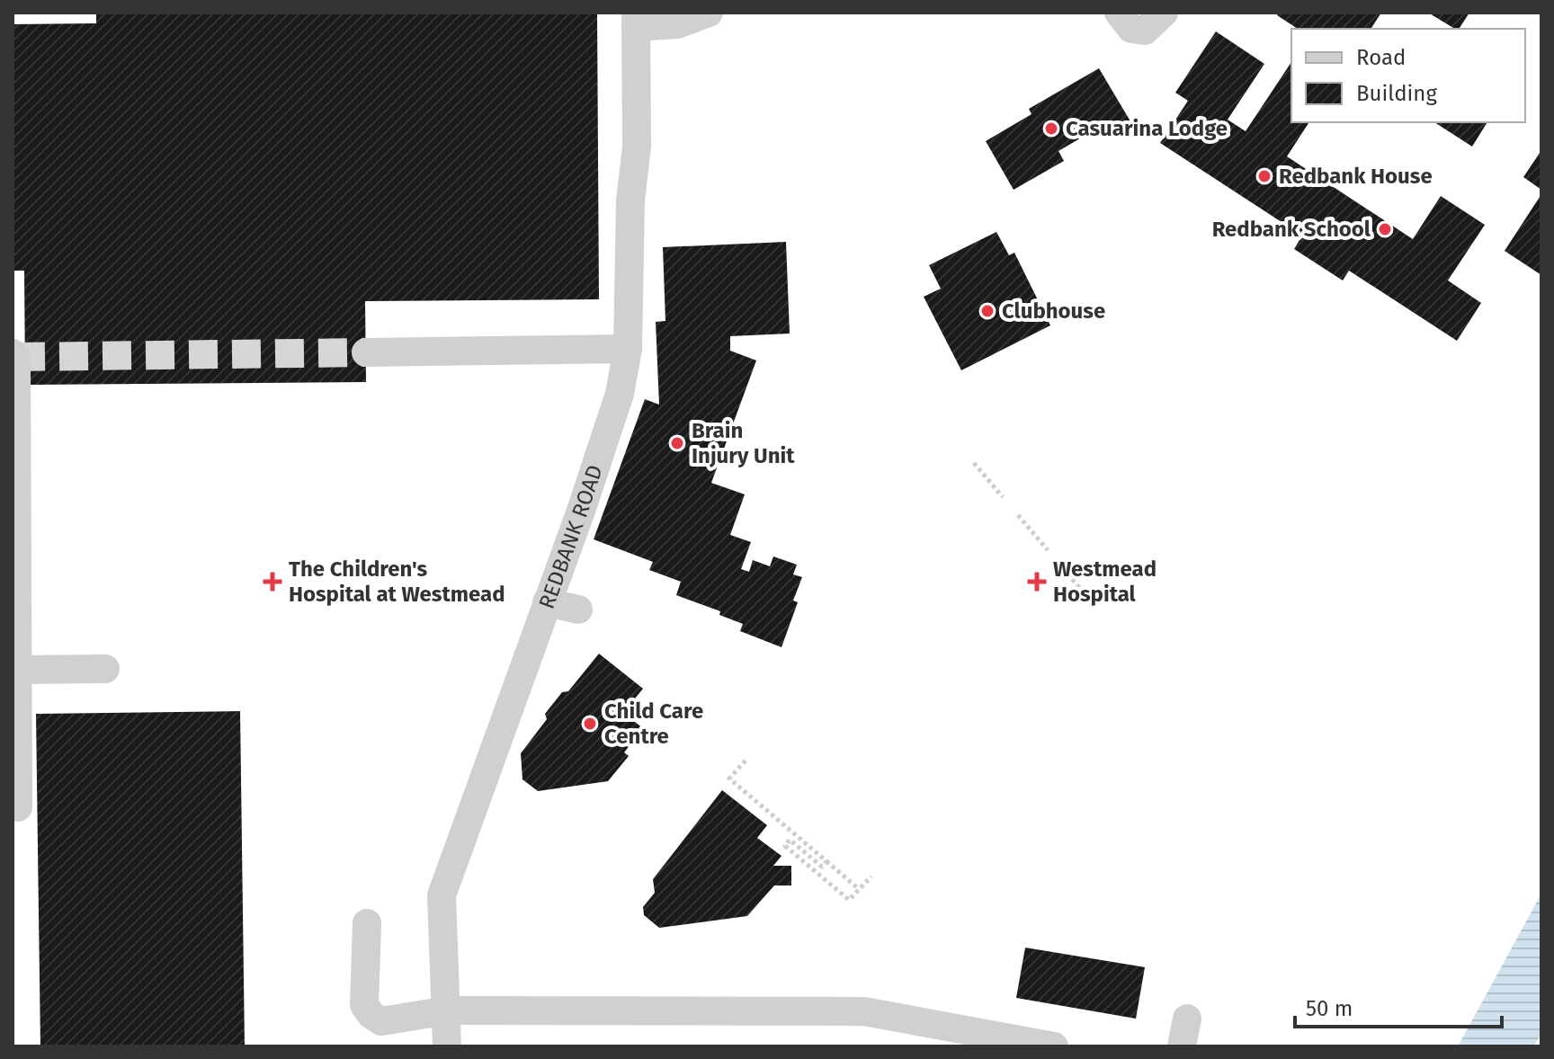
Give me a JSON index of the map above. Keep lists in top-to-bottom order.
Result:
{
  "streets": {
    "street": ["REDBANK ROAD"]
  },
  "places": {
    "other": [
      "Casuarina Lodge",
      "Redbank House",
      "Redbank School",
      "Clubhouse",
      "Brain Injury Unit",
      "Child Care Centre"
    ],
    "health": ["The Children's Hospital at Westmead", "Westmead Hospital"]
  },
  "legend": ["Road", "Building"],
  "scale_bar": "50 m"
}
